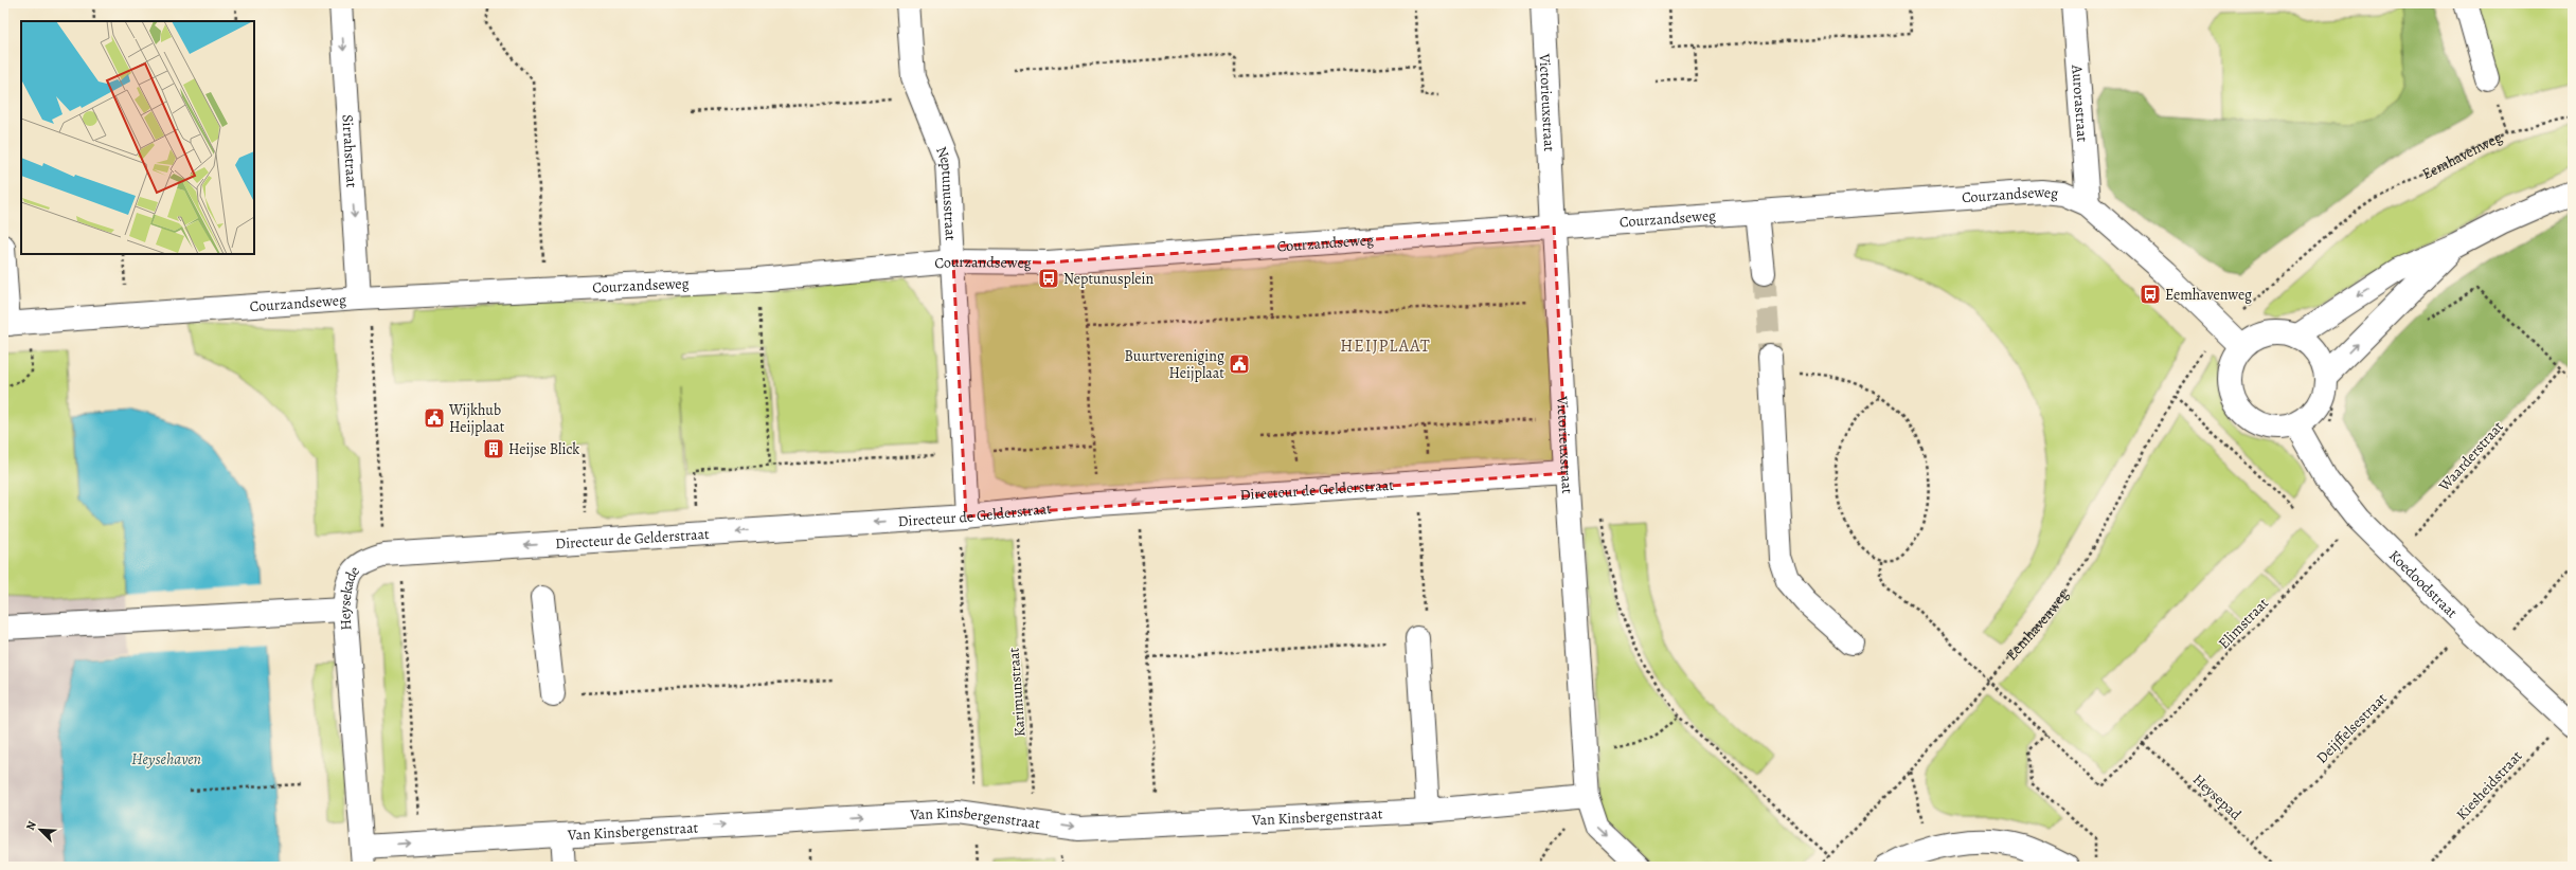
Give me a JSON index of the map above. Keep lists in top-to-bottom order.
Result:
{
  "streets": {
    "street": [
      "Victorieuxstraat",
      "Aurorastraat",
      "Sirrahstraat",
      "Neptunusstraat",
      "Courzandseweg",
      "Directeur de Gelderstraat",
      "Koedoodstraat",
      "Heysekade",
      "Van Kinsbergenstraat"
    ],
    "path": [
      "Eemhavenweg",
      "Waarderstraat",
      "Elimstraat",
      "Karimunstraat",
      "Deijffelsestraat",
      "Kiesheidstraat",
      "Heysepad"
    ]
  },
  "crossings": [
    ["Victorieuxstraat", "Courzandseweg"],
    ["Victorieuxstraat", "Directeur de Gelderstraat"],
    ["Victorieuxstraat", "Van Kinsbergenstraat"],
    ["Aurorastraat", "Courzandseweg"],
    ["Sirrahstraat", "Courzandseweg"],
    ["Sirrahstraat", "Heysekade"],
    ["Neptunusstraat", "Courzandseweg"],
    ["Neptunusstraat", "Directeur de Gelderstraat"],
    ["Courzandseweg", "Heysekade"],
    ["Waarderstraat", "Koedoodstraat"],
    ["Directeur de Gelderstraat", "Heysekade"],
    ["Directeur de Gelderstraat", "Karimunstraat"],
    ["Koedoodstraat", "Elimstraat"],
    ["Koedoodstraat", "Deijffelsestraat"],
    ["Koedoodstraat", "Kiesheidstraat"],
    ["Heysekade", "Van Kinsbergenstraat"],
    ["Elimstraat", "Heysepad"],
    ["Karimunstraat", "Van Kinsbergenstraat"],
    ["Deijffelsestraat", "Heysepad"]
  ],
  "one_way": ["Sirrahstraat", "Directeur de Gelderstraat", "Van Kinsbergenstraat"],
  "districts": ["HEIJPLAAT"],
  "water": ["Heysehaven"],
  "places": {
    "bus stop": ["Neptunusplein", "Eemhavenweg"],
    "public building": ["Buurtvereniging Heijplaat", "Wijkhub Heijplaat"],
    "building": ["Heijse Blick"]
  },
  "north": "top left"
}
